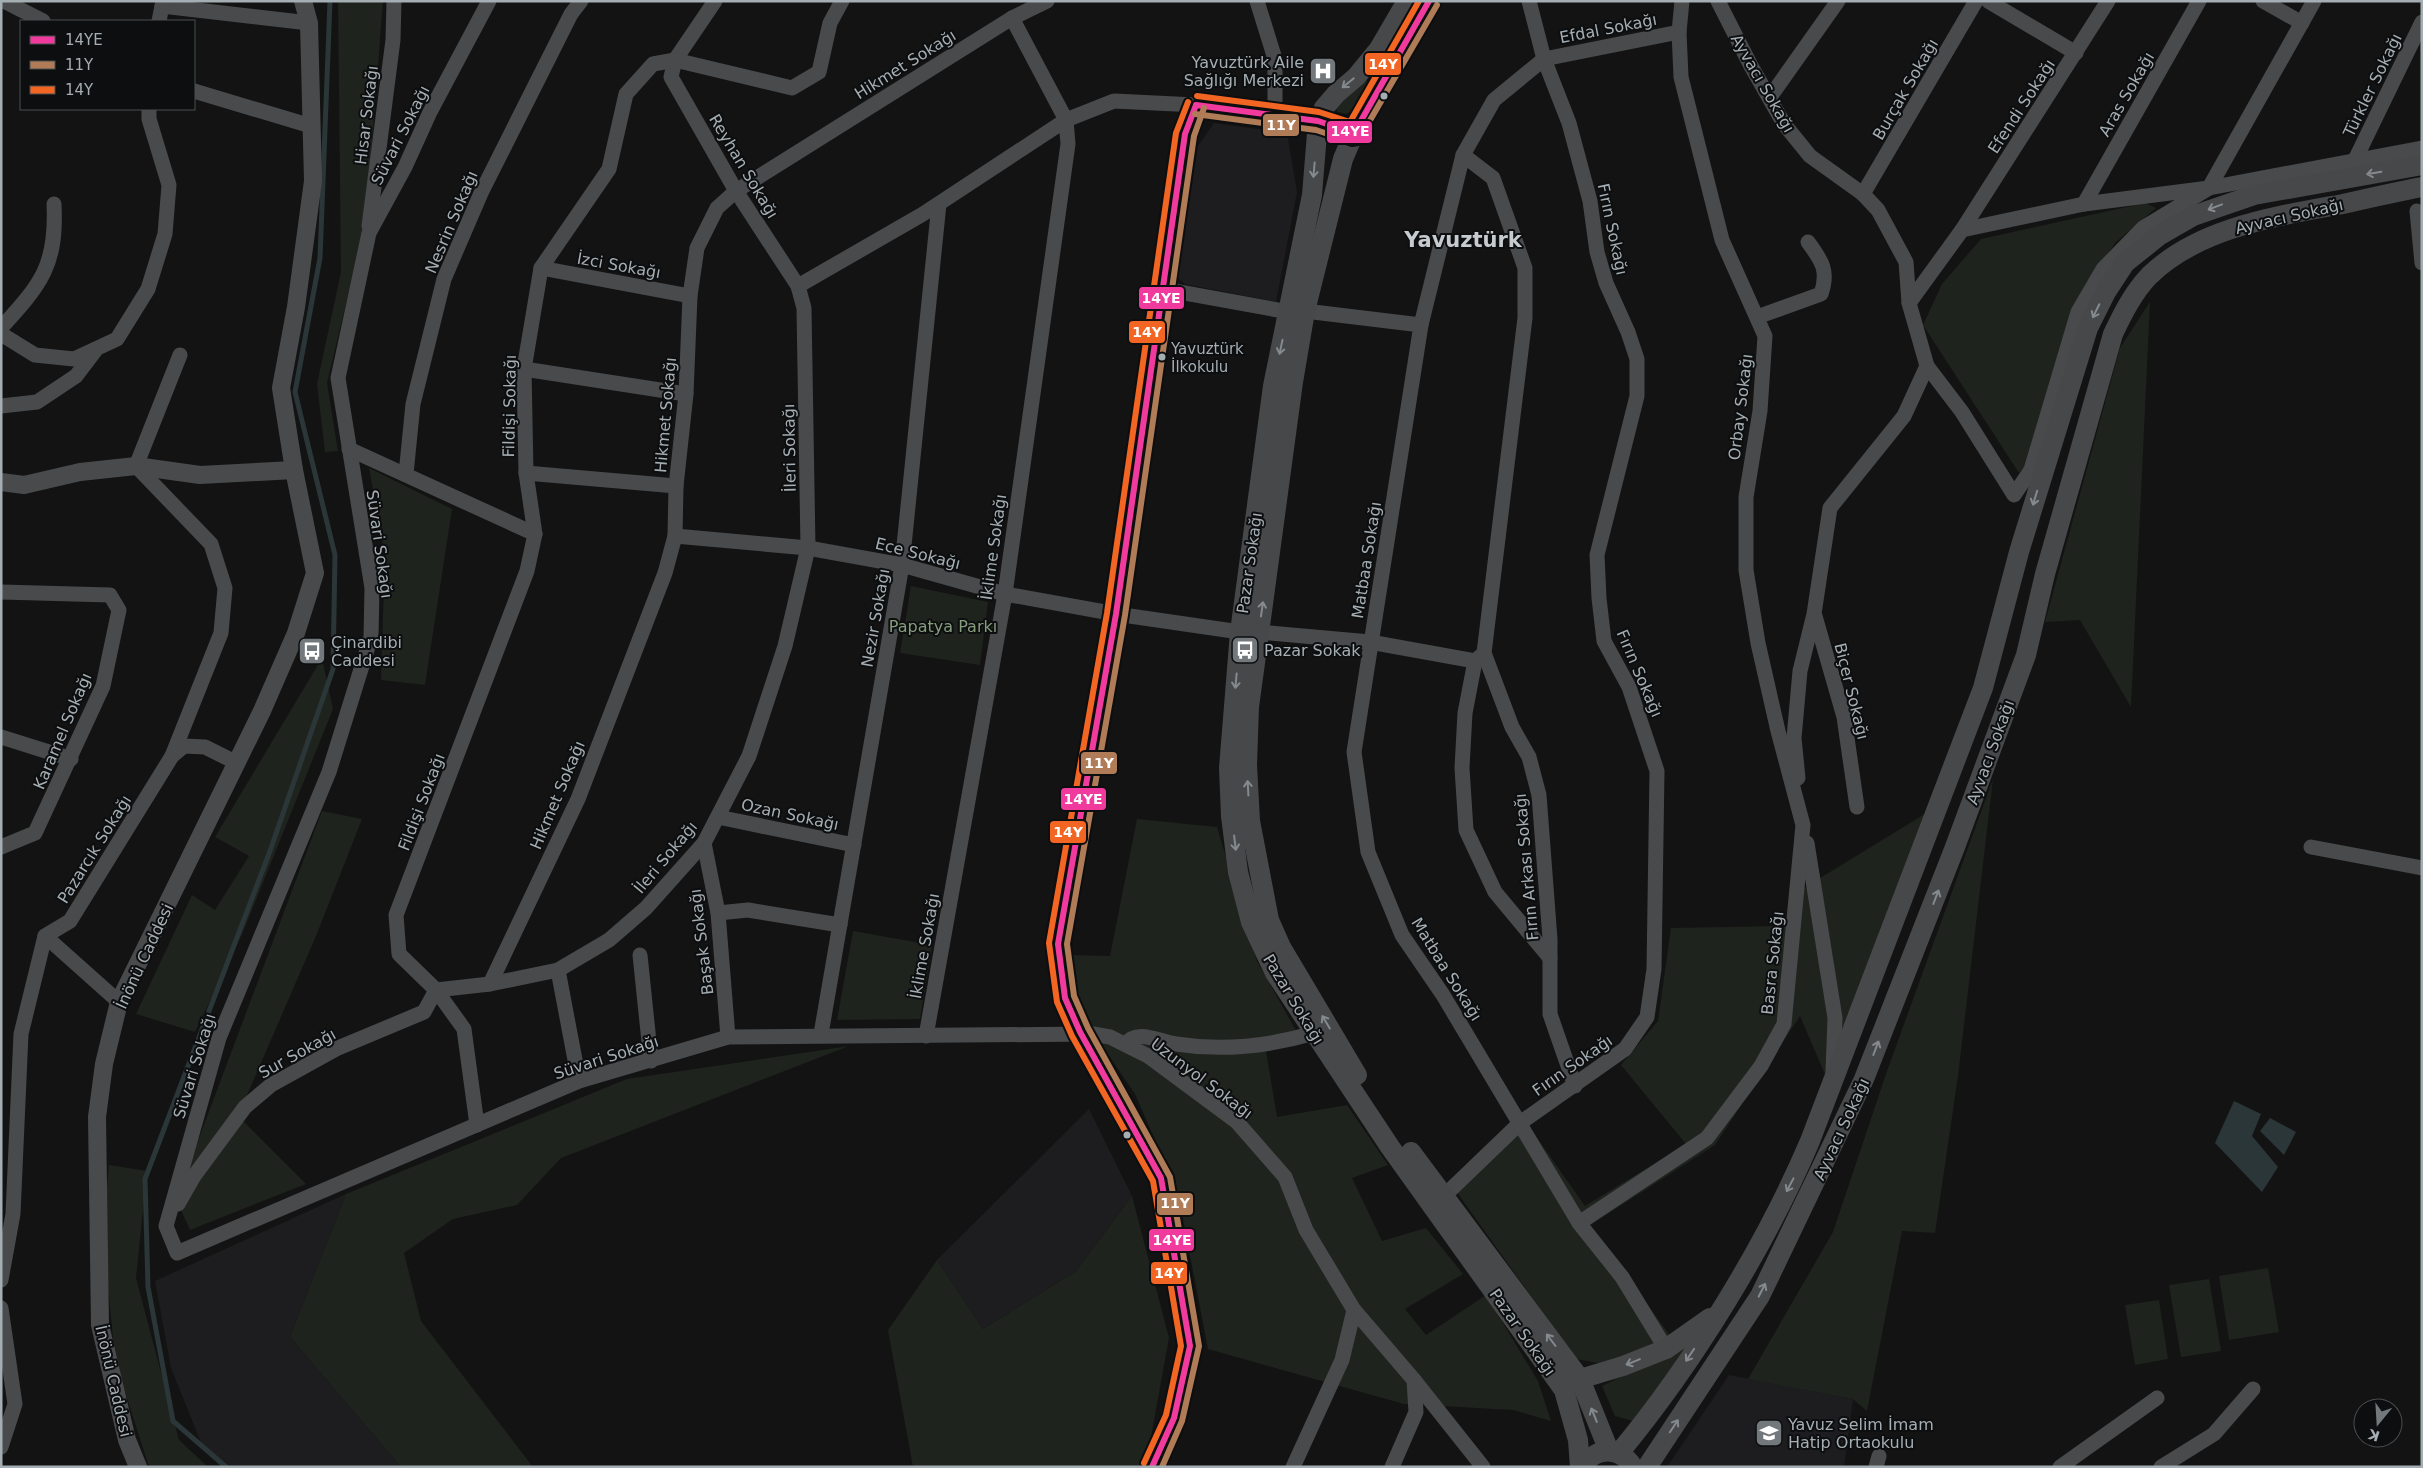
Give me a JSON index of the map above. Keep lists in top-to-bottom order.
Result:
{
  "streets": {
    "main road": ["Ayvacı Sokağı", "Pazar Sokağı"],
    "street": [
      "Efdal Sokağı",
      "Hikmet Sokağı",
      "Türkler Sokağı",
      "Burçak Sokağı",
      "Aras Sokağı",
      "Efendi Sokağı",
      "Hisar Sokağı",
      "Süvari Sokağı",
      "Reyhan Sokağı",
      "Nesrin Sokağı",
      "Fırın Sokağı",
      "İzci Sokağı",
      "Fildişi Sokağı",
      "Orbay Sokağı",
      "İleri Sokağı",
      "İklime Sokağı",
      "Ece Sokağı",
      "Matbaa Sokağı",
      "Nezir Sokağı",
      "Biçer Sokağı",
      "Karamel Sokağı",
      "Ozan Sokağı",
      "Pazarcık Sokağı",
      "Fırın Arkası Sokağı",
      "Başak Sokağı",
      "İnönü Caddesi",
      "Basra Sokağı",
      "Sur Sokağı",
      "Uzunyol Sokağı"
    ]
  },
  "crossings": [
    ["Efdal Sokağı", "Fırın Sokağı"],
    ["Efdal Sokağı", "Orbay Sokağı"],
    ["Efdal Sokağı", "Matbaa Sokağı"],
    ["Hikmet Sokağı", "Reyhan Sokağı"],
    ["Hikmet Sokağı", "İzci Sokağı"],
    ["Hikmet Sokağı", "İleri Sokağı"],
    ["Hikmet Sokağı", "Ece Sokağı"],
    ["Ayvacı Sokağı", "Burçak Sokağı"],
    ["Ayvacı Sokağı", "Orbay Sokağı"],
    ["Ayvacı Sokağı", "Pazar Sokağı"],
    ["Ayvacı Sokağı", "Biçer Sokağı"],
    ["Ayvacı Sokağı", "Basra Sokağı"],
    ["Hisar Sokağı", "Süvari Sokağı"],
    ["Süvari Sokağı", "Fildişi Sokağı"],
    ["Süvari Sokağı", "İklime Sokağı"],
    ["Süvari Sokağı", "Nezir Sokağı"],
    ["Süvari Sokağı", "Başak Sokağı"],
    ["Süvari Sokağı", "Sur Sokağı"],
    ["Süvari Sokağı", "Uzunyol Sokağı"],
    ["Reyhan Sokağı", "Fildişi Sokağı"],
    ["Reyhan Sokağı", "İleri Sokağı"],
    ["Fırın Sokağı", "Matbaa Sokağı"],
    ["Fırın Sokağı", "Pazar Sokağı"],
    ["Fırın Sokağı", "Fırın Arkası Sokağı"],
    ["İzci Sokağı", "Fildişi Sokağı"],
    ["Fildişi Sokağı", "İleri Sokağı"],
    ["Fildişi Sokağı", "Sur Sokağı"],
    ["Orbay Sokağı", "Basra Sokağı"],
    ["İleri Sokağı", "Ece Sokağı"],
    ["İleri Sokağı", "Ozan Sokağı"],
    ["İleri Sokağı", "Başak Sokağı"],
    ["İleri Sokağı", "Sur Sokağı"],
    ["İklime Sokağı", "Ece Sokağı"],
    ["Ece Sokağı", "Matbaa Sokağı"],
    ["Ece Sokağı", "Pazar Sokağı"],
    ["Ece Sokağı", "Nezir Sokağı"],
    ["Ece Sokağı", "Fırın Arkası Sokağı"],
    ["Matbaa Sokağı", "Basra Sokağı"],
    ["Nezir Sokağı", "Ozan Sokağı"]
  ],
  "districts": ["Yavuztürk"],
  "parks": ["Papatya Parkı"],
  "places": {
    "hospital": ["Yavuztürk Aile Sağlığı Merkezi"],
    "other": ["Yavuztürk İlkokulu"],
    "bus stop": ["Pazar Sokak", "Çinardibi Caddesi"],
    "school or university": ["Yavuz Selim İmam Hatip Ortaokulu"]
  },
  "lines": ["transit line 14YE", "transit line 14Y", "transit line 11Y"],
  "legend": ["14YE", "11Y", "14Y"],
  "north": "bottom"
}
